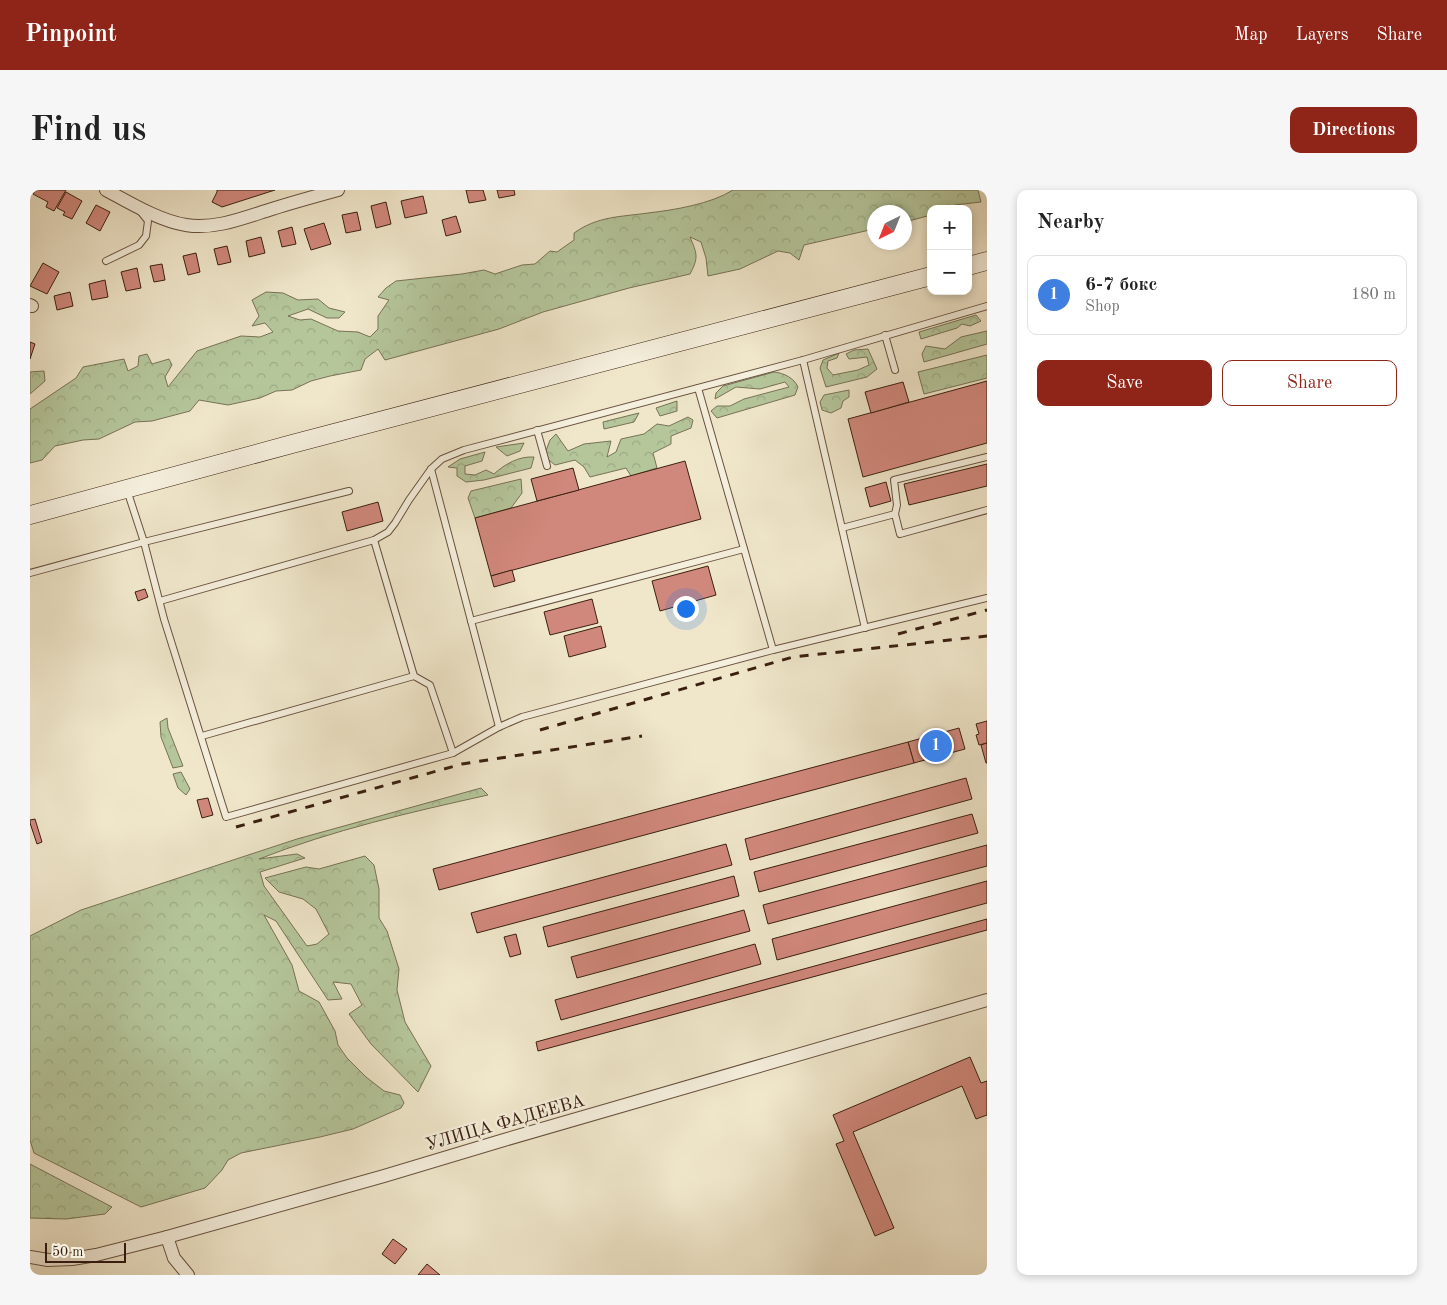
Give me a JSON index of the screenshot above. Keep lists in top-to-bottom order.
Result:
{
  "streets": {
    "street": ["УЛИЦА ФАДЕЕВА"]
  },
  "scale_bar": "50 m",
  "north": "bottom left",
  "page": {
    "header": "Pinpoint",
    "nav": ["Map", "Layers", "Share"],
    "buttons": [
      "Directions",
      ["Save", "Share"]
    ],
    "title": "Find us",
    "heading": "Nearby",
    "map_buttons": ["+", "−"],
    "list": [
      {
        "mark": "1",
        "name": "6-7 бокс",
        "note": "Shop",
        "value": "180 m"
      }
    ],
    "pins": "1",
    "scale": "50 m"
  }
}
